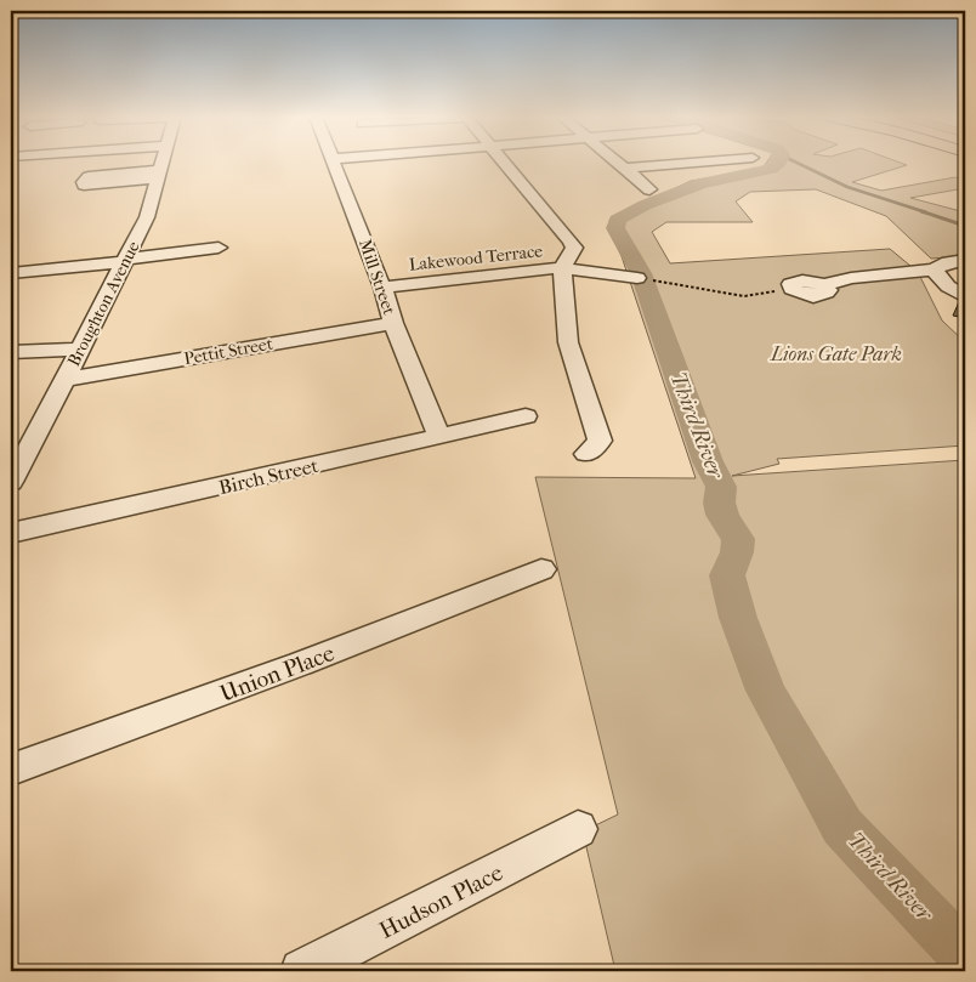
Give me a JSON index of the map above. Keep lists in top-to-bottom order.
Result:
{
  "streets": {
    "street": [
      "Lakewood Terrace",
      "Mill Street",
      "Broughton Avenue",
      "Pettit Street",
      "Birch Street",
      "Union Place",
      "Hudson Place"
    ]
  },
  "crossings": [
    ["Lakewood Terrace", "Mill Street"],
    ["Mill Street", "Pettit Street"],
    ["Mill Street", "Birch Street"],
    ["Broughton Avenue", "Pettit Street"]
  ],
  "water": ["Third River"],
  "parks": ["Lions Gate Park"]
}
